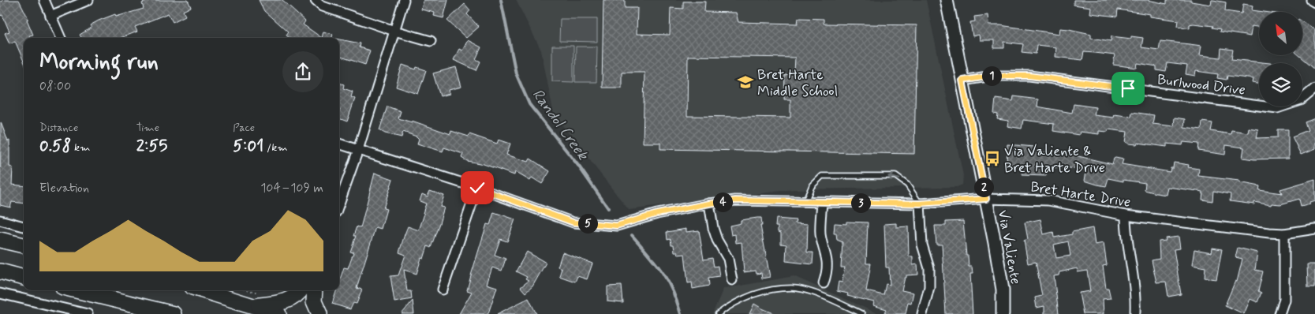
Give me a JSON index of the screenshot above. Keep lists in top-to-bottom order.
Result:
{
  "streets": {
    "street": ["Burlwood Drive", "Bret Harte Drive", "Via Valiente"]
  },
  "crossings": [
    ["Burlwood Drive", "Via Valiente"],
    ["Bret Harte Drive", "Via Valiente"]
  ],
  "water": ["Randol Creek"],
  "places": {
    "school or university": ["Bret Harte Middle School"],
    "bus stop": ["Via Valiente & Bret Harte Drive"]
  },
  "north": "top left",
  "page": {
    "heading": ["Morning run", "08:00"],
    "pins": [
      "1",
      "2",
      "4",
      "3",
      "5"
    ],
    "stats": [
      ["Distance", "0.58 km"],
      ["Time", "2:55"],
      ["Pace", "5:01 /km"]
    ],
    "chart": ["Elevation", "104–109 m"]
  }
}
